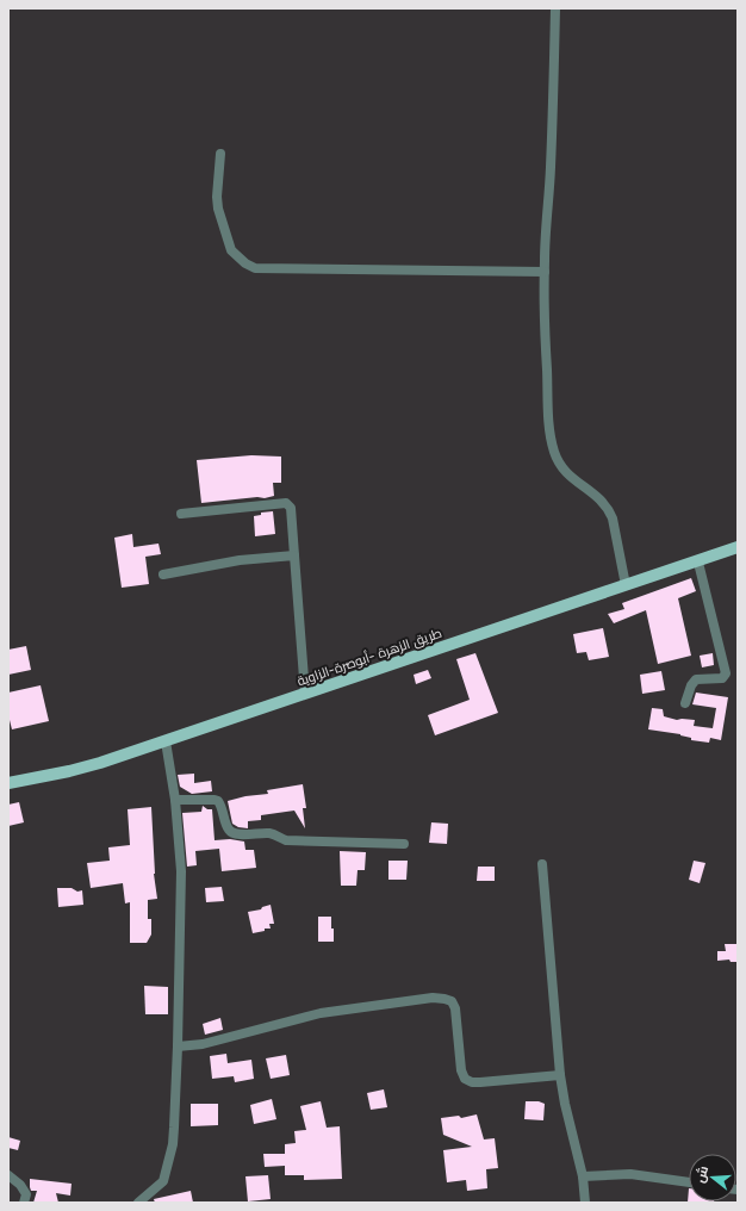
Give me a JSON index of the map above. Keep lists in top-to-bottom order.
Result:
{
  "streets": {
    "main road": ["طريق الزهرة -أبوصرة-الزاوية"]
  },
  "north": "left"
}
